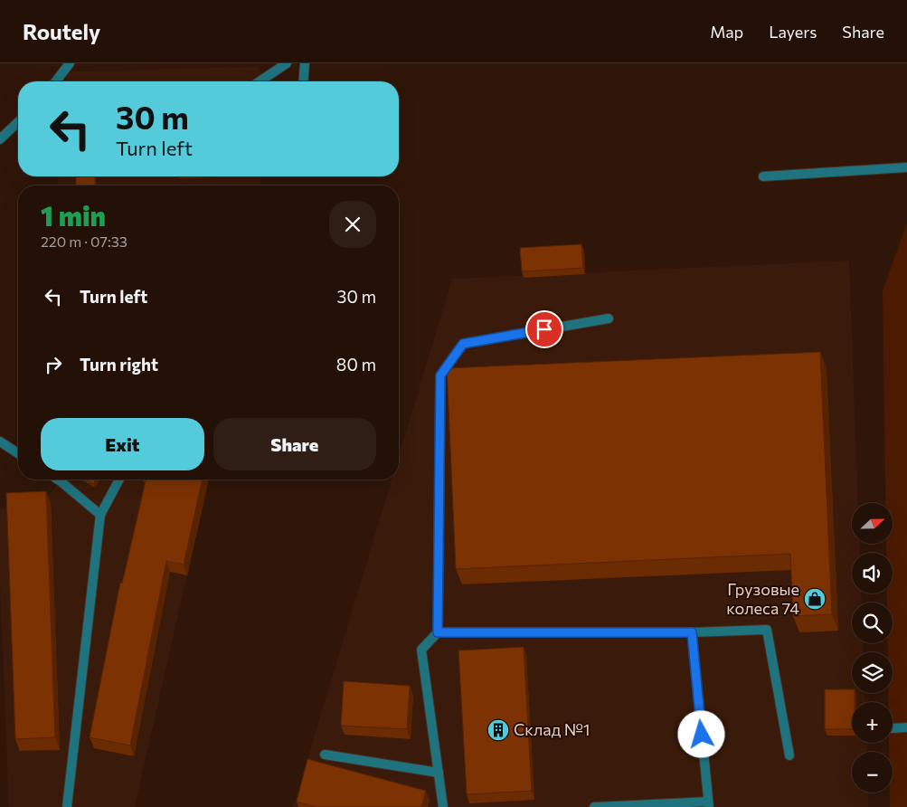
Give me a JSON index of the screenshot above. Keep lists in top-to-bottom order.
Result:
{
  "places": {
    "shop": ["Грузовые колеса 74"],
    "building": ["Склад №1"]
  },
  "north": "right",
  "page": {
    "header": "Routely",
    "nav": ["Map", "Layers", "Share"],
    "turn": ["30 m", "Turn left"],
    "heading": ["1 min", "220 m · 07:33"],
    "list": [
      {
        "name": "Turn left",
        "value": "30 m"
      },
      {
        "name": "Turn right",
        "value": "80 m"
      }
    ],
    "buttons": ["Exit", "Share"],
    "map_buttons": ["+", "−"]
  }
}
